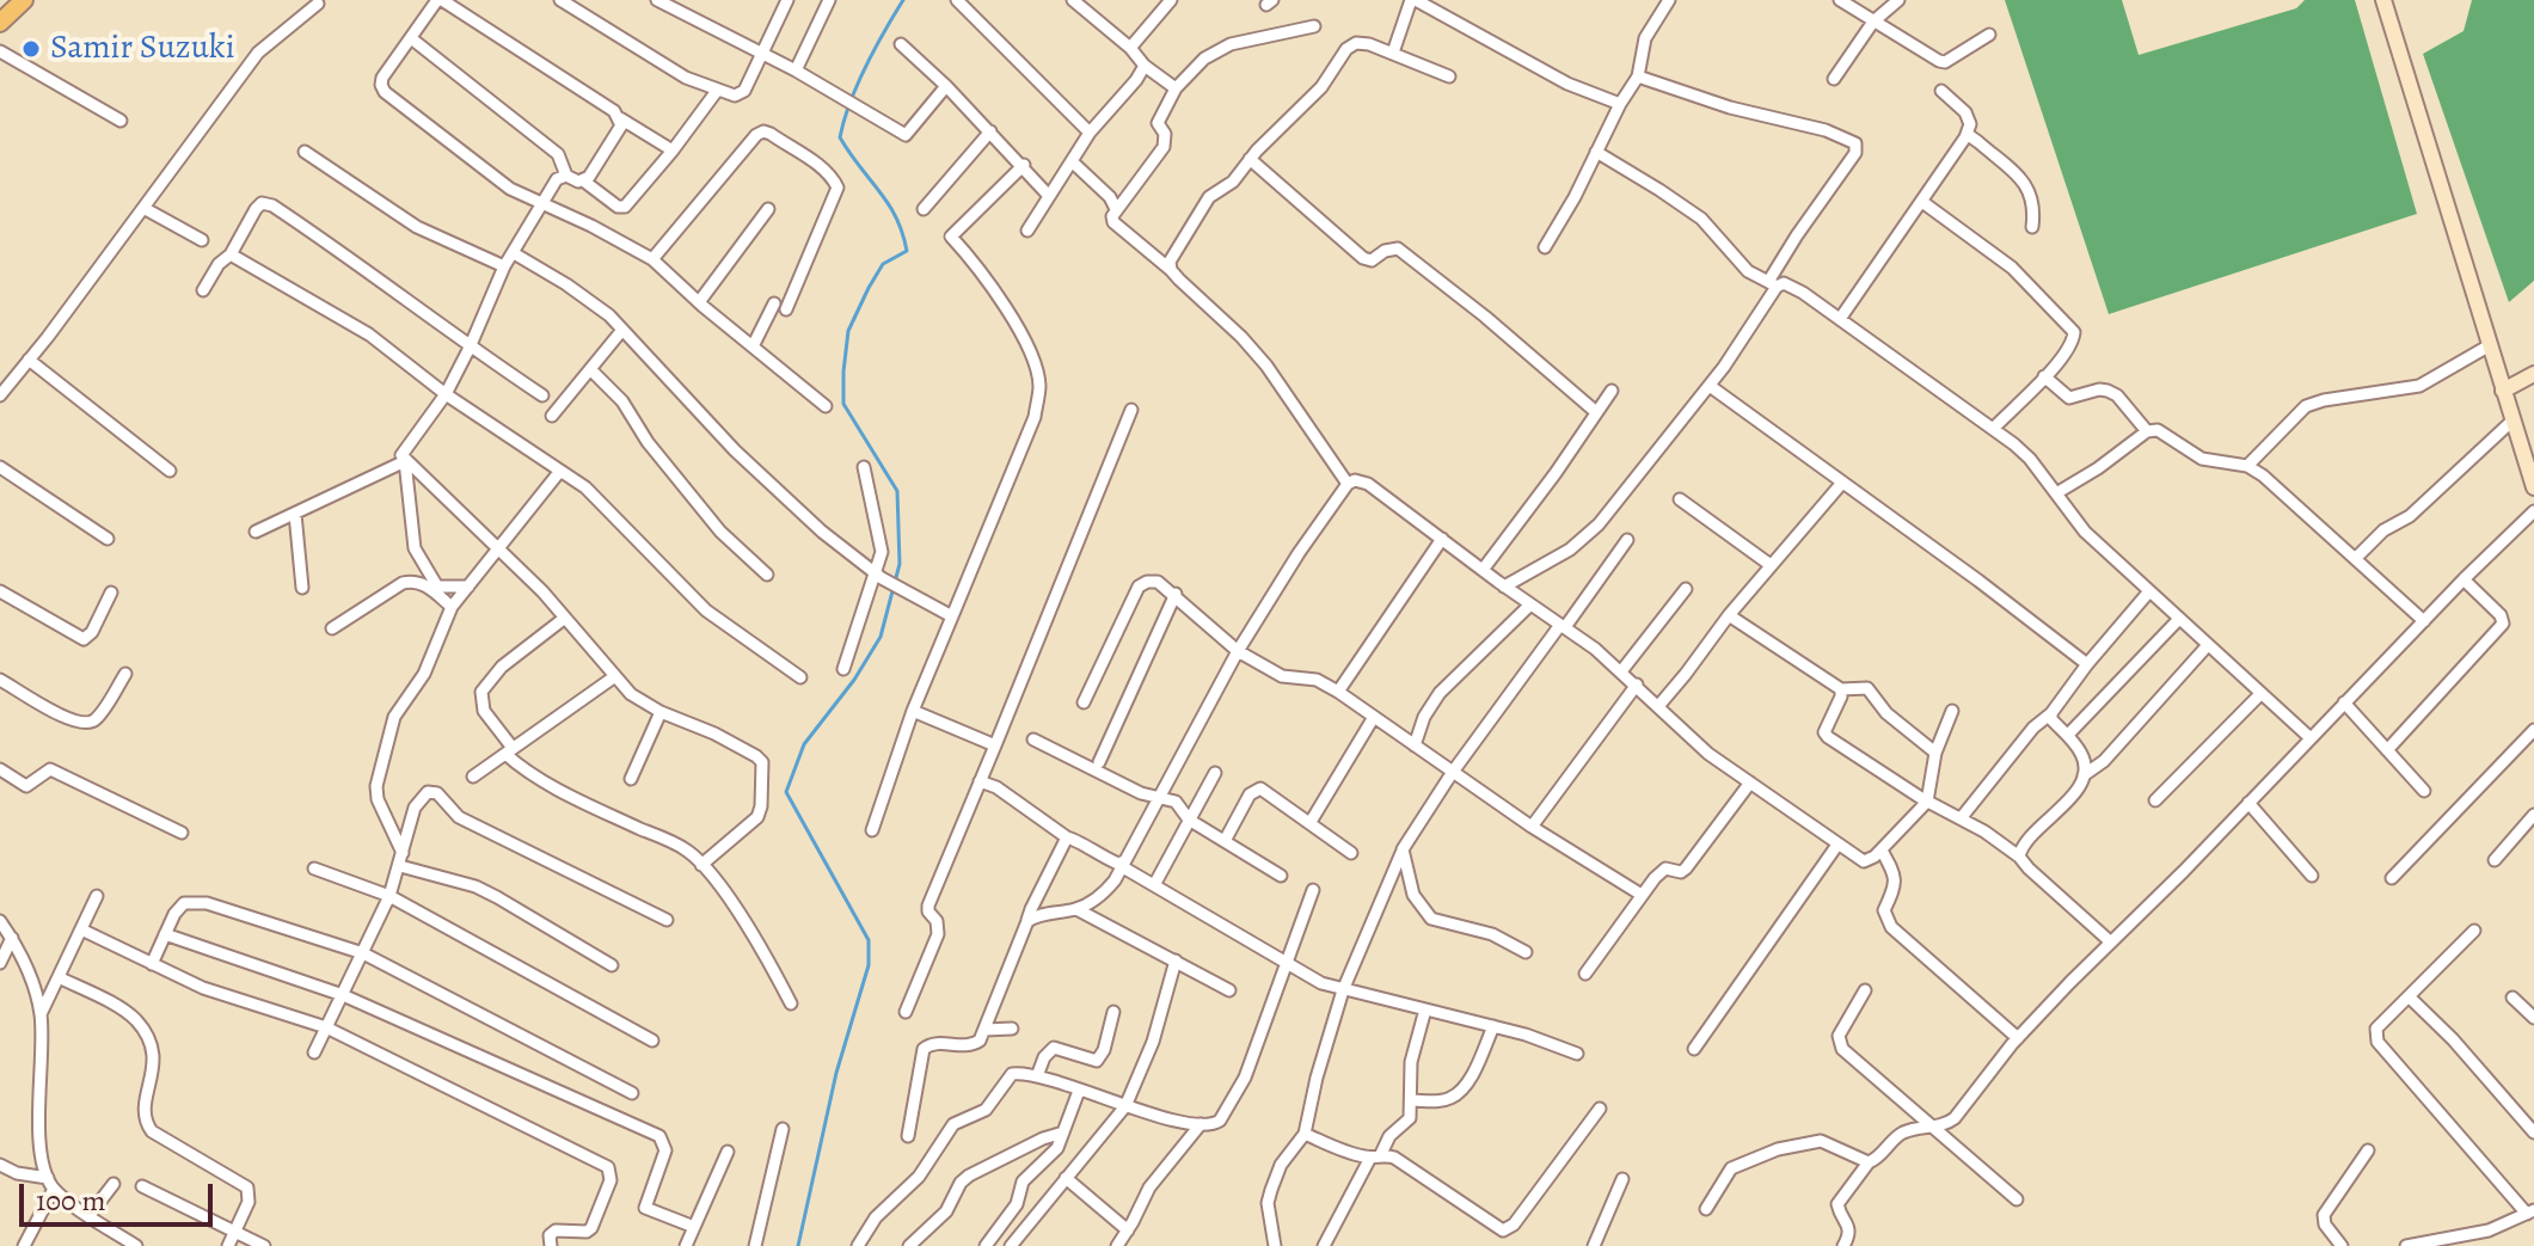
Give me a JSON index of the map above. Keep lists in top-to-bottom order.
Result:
{
  "places": ["Samir Suzuki"],
  "scale_bar": "100 m"
}
